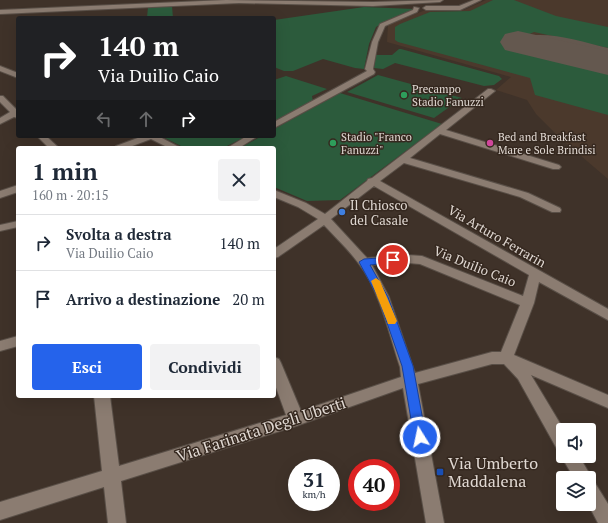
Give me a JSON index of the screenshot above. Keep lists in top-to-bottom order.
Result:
{
  "streets": {
    "street": ["Via Arturo Ferrarin", "Via Duilio Caio", "Via Farinata Degli Uberti"]
  },
  "places": {
    "other": [
      "Precampo Stadio Fanuzzi",
      "Stadio \"Franco Fanuzzi\"",
      "Bed and Breakfast Mare e Sole Brindisi",
      "Il Chiosco del Casale"
    ],
    "transit": ["Via Umberto Maddalena"]
  },
  "page": {
    "turn": ["140 m", "Via Duilio Caio"],
    "heading": ["1 min", "160 m · 20:15"],
    "list": [
      {
        "name": "Svolta a destra",
        "note": "Via Duilio Caio",
        "value": "140 m"
      },
      {
        "name": "Arrivo a destinazione",
        "value": "20 m"
      }
    ],
    "buttons": ["Esci", "Condividi"],
    "speed": "31 km/h",
    "limit": "40"
  }
}
